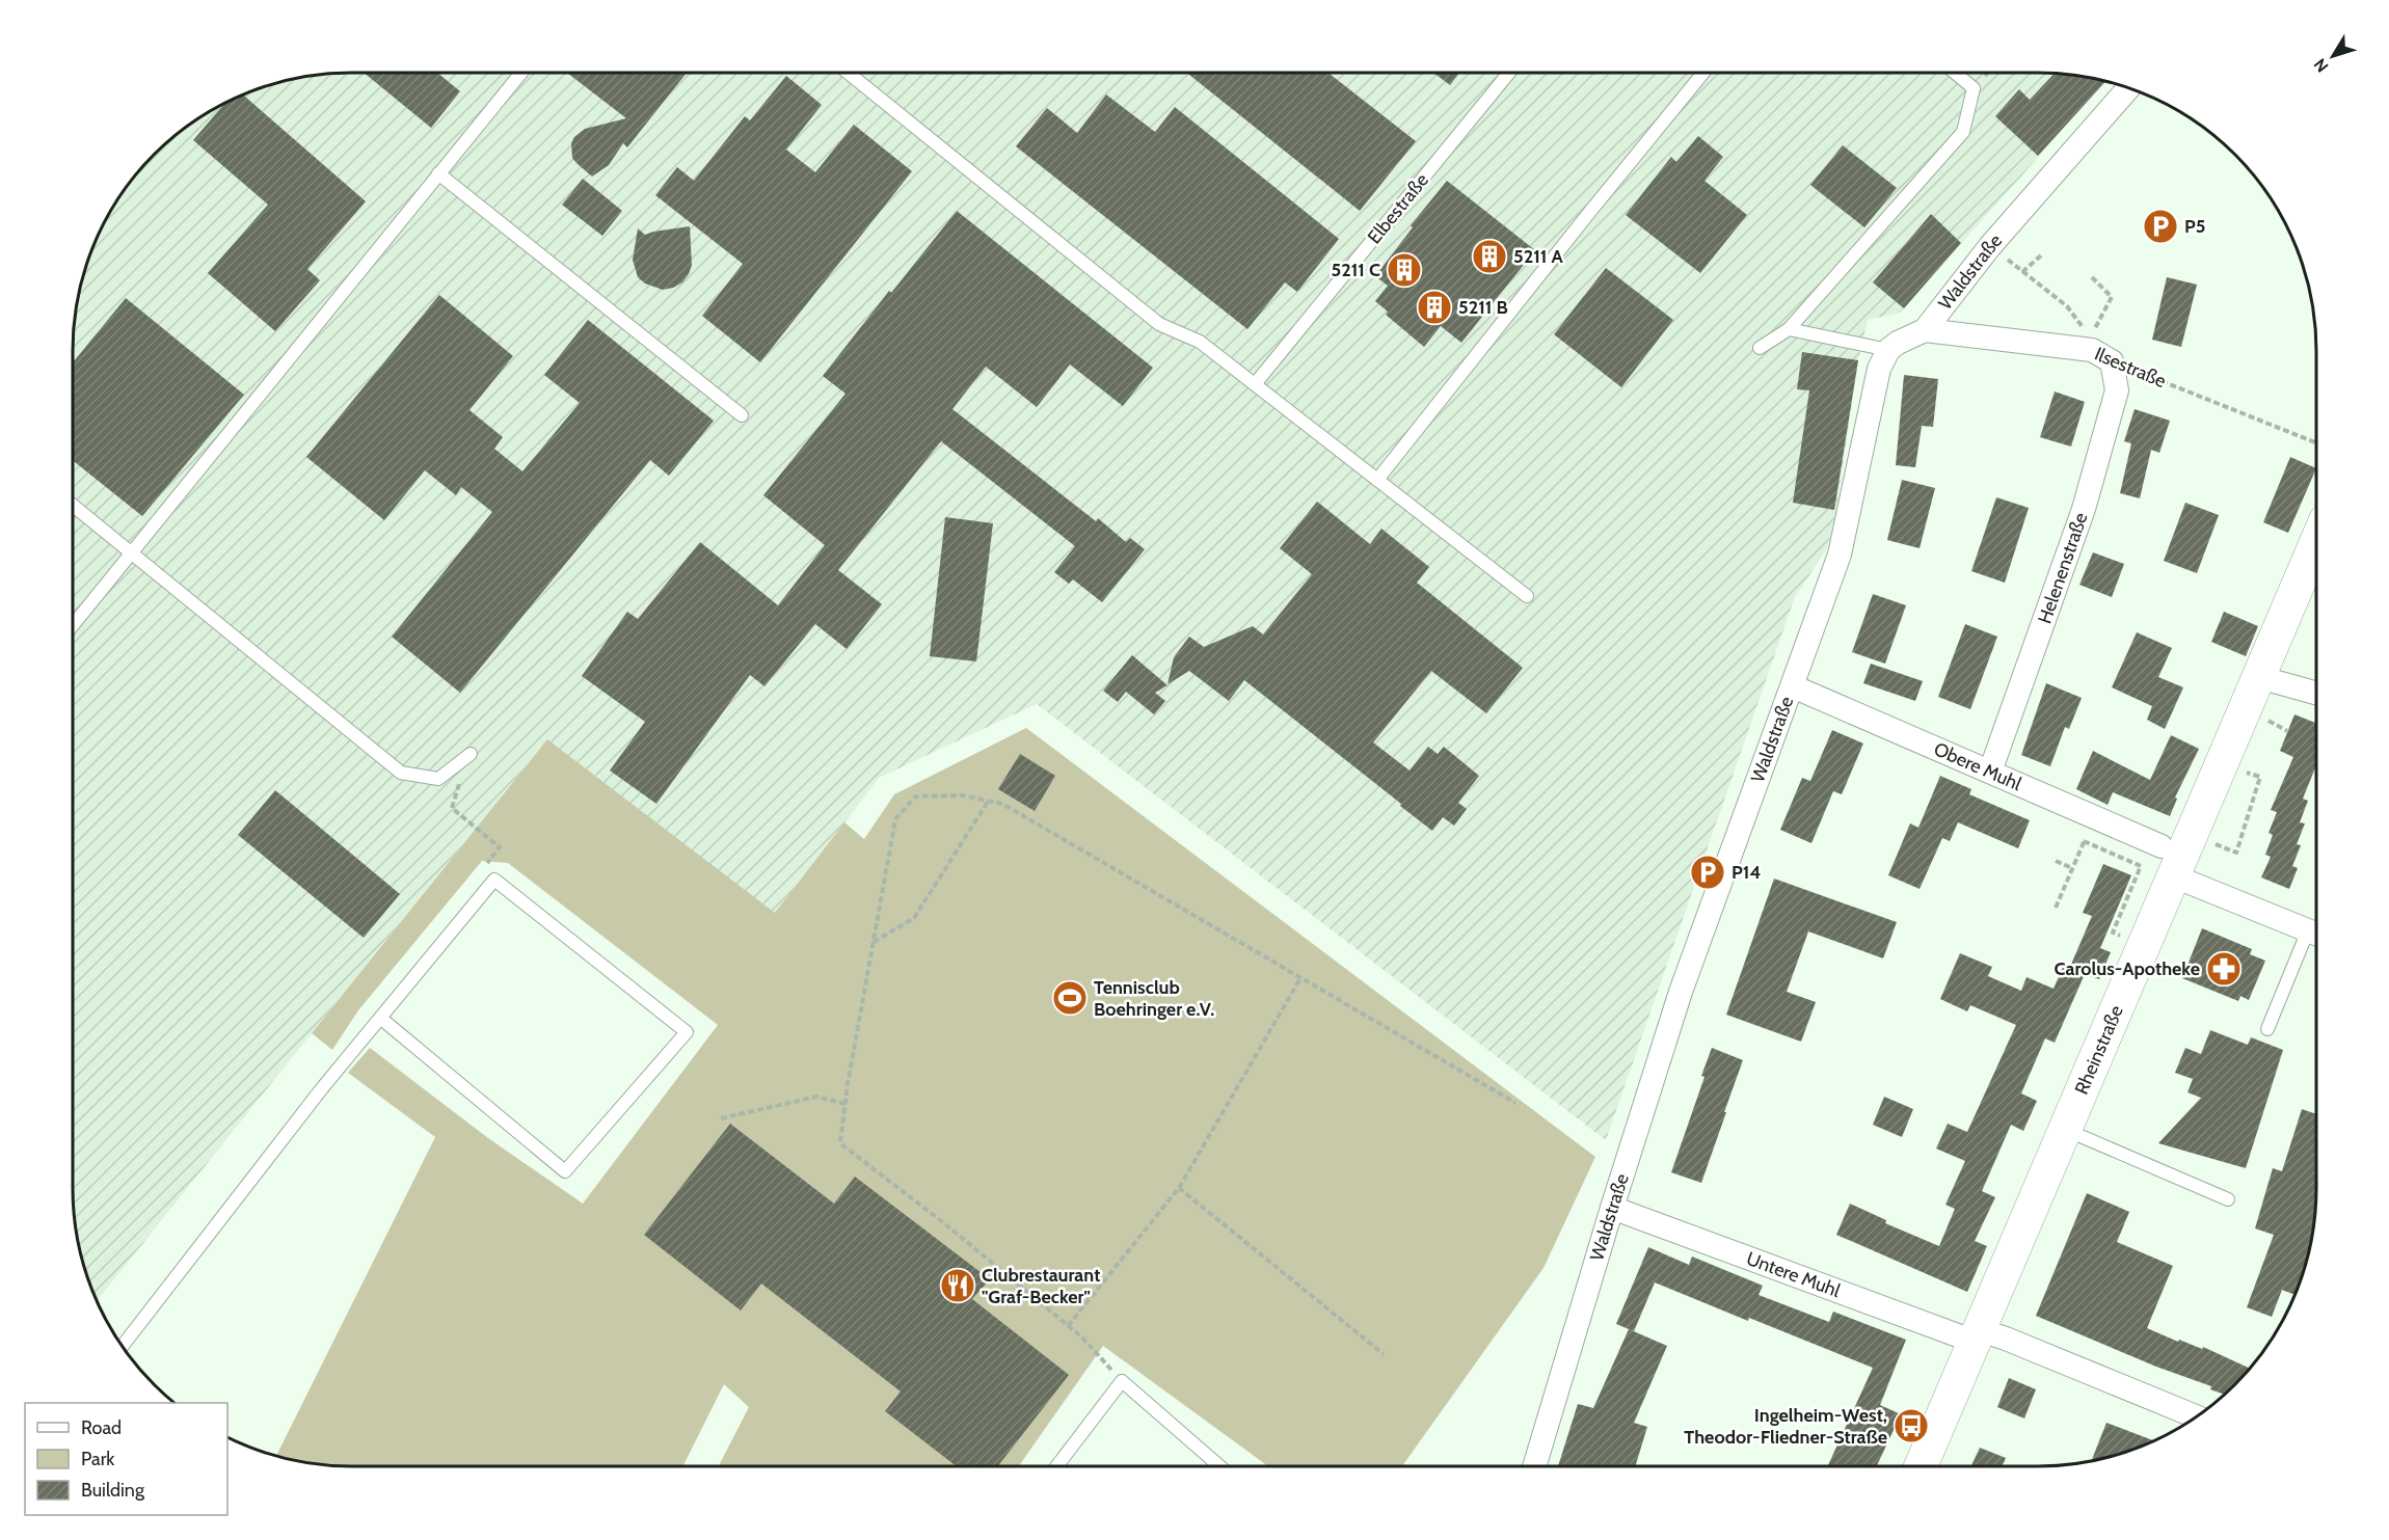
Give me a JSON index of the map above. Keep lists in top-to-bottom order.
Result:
{
  "streets": {
    "main road": ["Rheinstraße"],
    "street": [
      "Waldstraße",
      "Ilsestraße",
      "Helenenstraße",
      "Obere Muhl",
      "Untere Muhl"
    ],
    "lane": ["Elbestraße"]
  },
  "crossings": [
    ["Waldstraße", "Ilsestraße"],
    ["Waldstraße", "Obere Muhl"],
    ["Waldstraße", "Untere Muhl"],
    ["Ilsestraße", "Helenenstraße"],
    ["Helenenstraße", "Obere Muhl"],
    ["Rheinstraße", "Untere Muhl"]
  ],
  "places": {
    "parking": ["P5", "P14"],
    "building": ["5211 A", "5211 C", "5211 B"],
    "pharmacy": ["Carolus-Apotheke"],
    "sports": ["Tennisclub Boehringer e.V."],
    "restaurant": ["Clubrestaurant \"Graf-Becker\""],
    "bus stop": ["Ingelheim-West, Theodor-Fliedner-Straße"]
  },
  "legend": ["Road", "Park", "Building"],
  "north": "bottom left"
}
